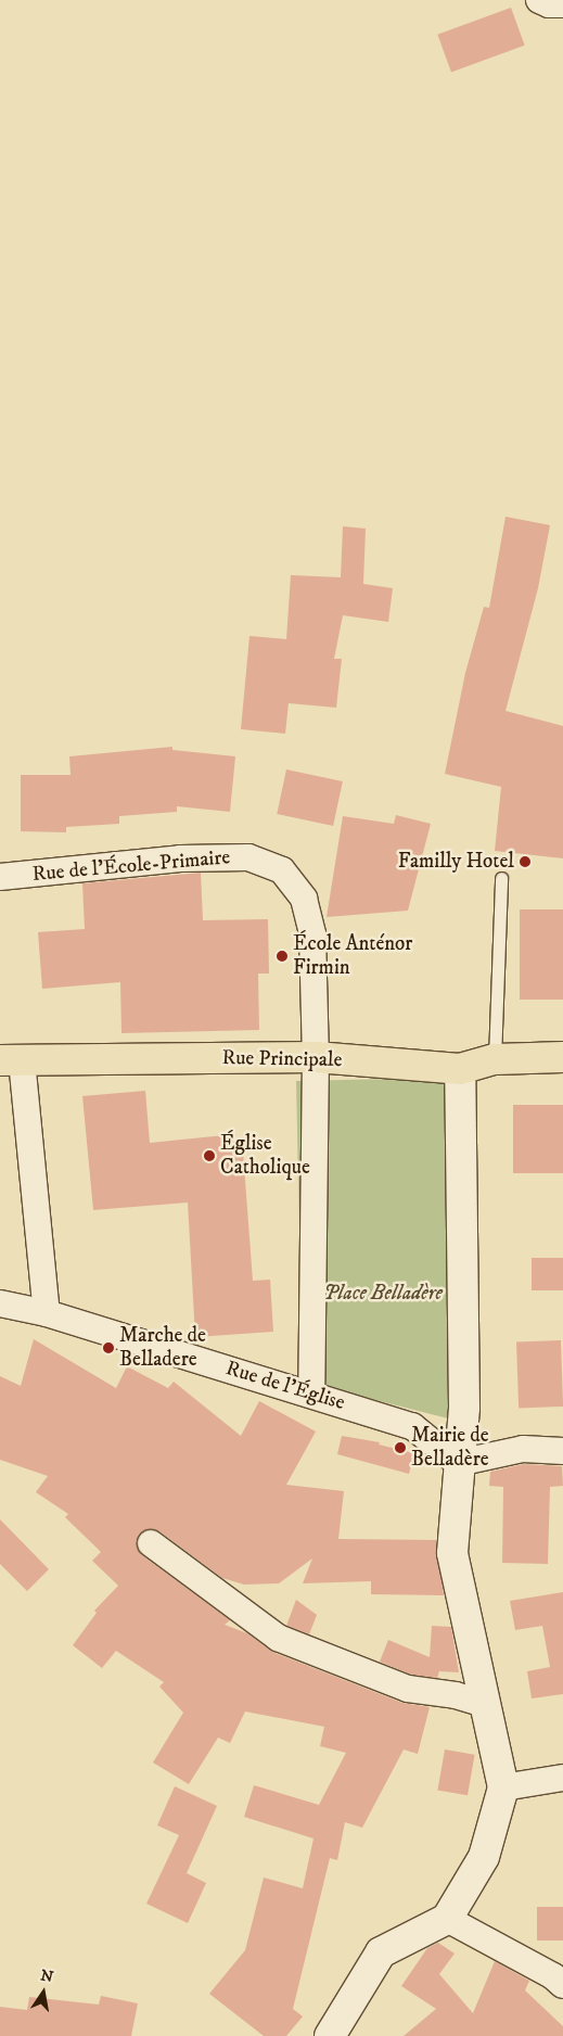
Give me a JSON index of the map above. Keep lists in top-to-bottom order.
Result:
{
  "streets": {
    "main road": ["Rue Principale"],
    "street": ["Rue de l'École-Primaire", "Rue de l'Église"]
  },
  "crossings": [
    ["Rue de l'École-Primaire", "Rue Principale"],
    ["Rue de l'École-Primaire", "Rue de l'Église"]
  ],
  "parks": ["Place Belladère"],
  "places": [
    "Familly Hotel",
    "École Anténor Firmin",
    "Église Catholique",
    "Marche de Belladere",
    "Mairie de Belladère"
  ],
  "north": "top"
}
